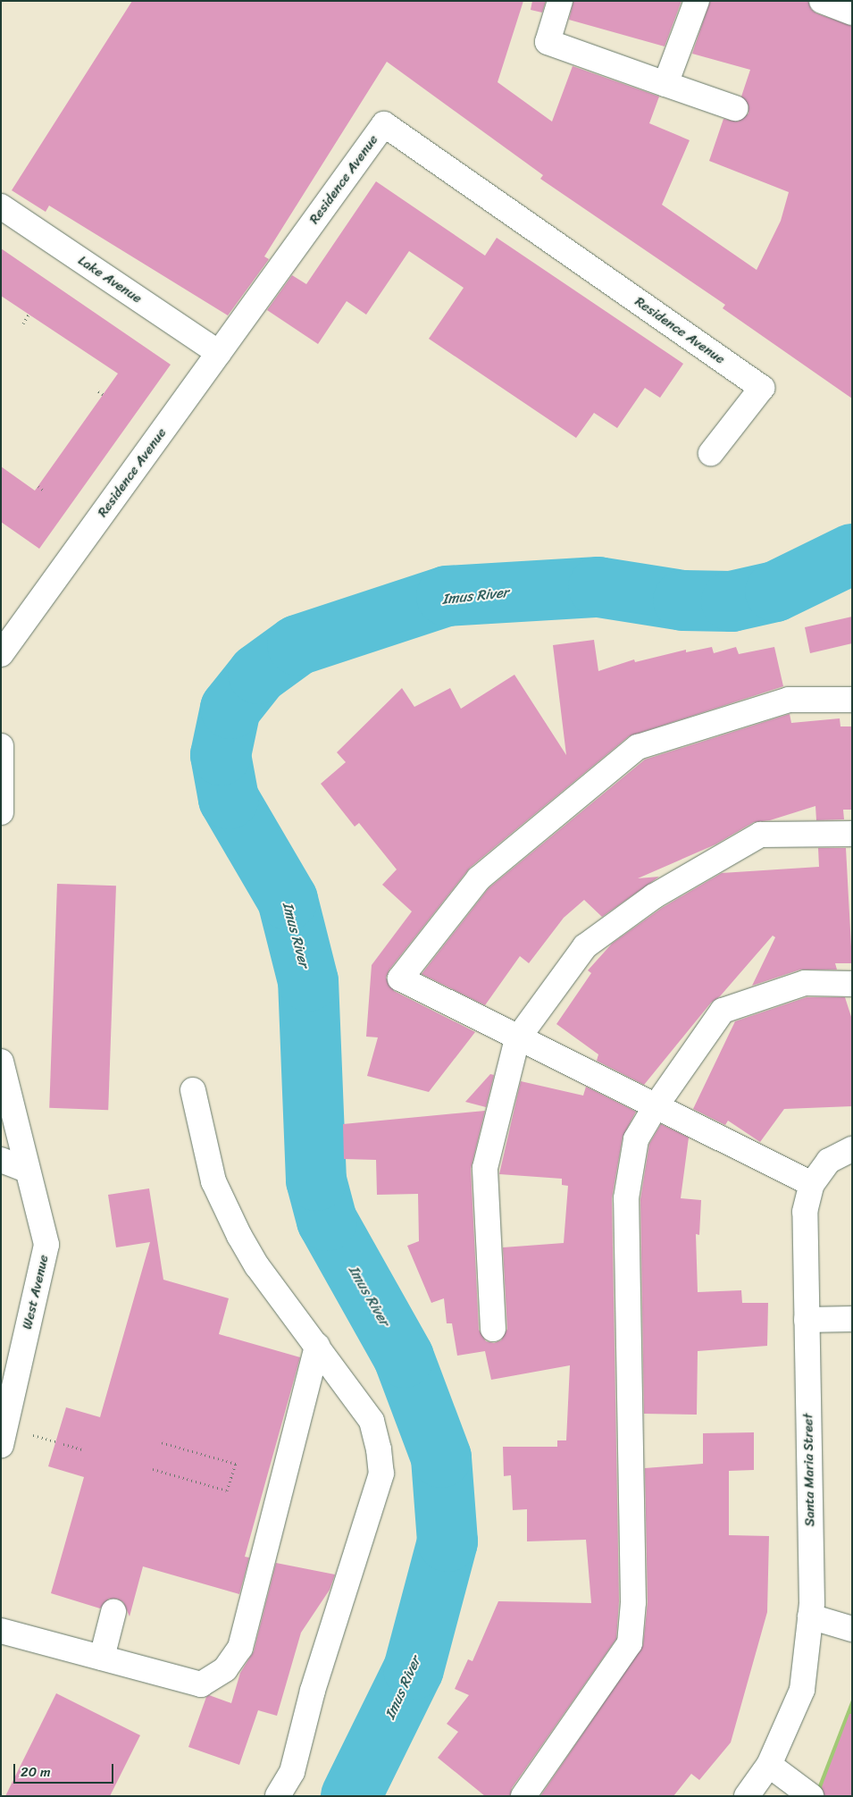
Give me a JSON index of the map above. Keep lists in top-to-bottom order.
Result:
{
  "streets": {
    "street": [
      "Residence Avenue",
      "Lake Avenue",
      "West Avenue",
      "Santa Maria Street"
    ]
  },
  "crossings": [
    ["Residence Avenue", "Lake Avenue"]
  ],
  "water": ["Imus River"],
  "scale_bar": "20 m"
}
